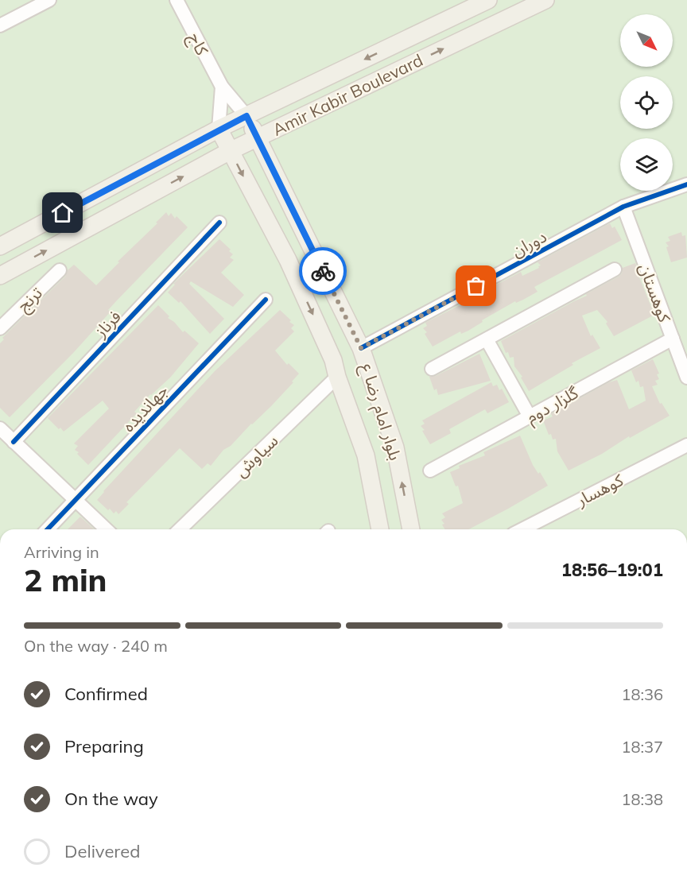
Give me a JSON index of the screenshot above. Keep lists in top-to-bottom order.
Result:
{
  "streets": {
    "main road": ["Amir Kabir Boulevard", "بلوار امام رضا ع"],
    "street": [
      "کاج",
      "دوران",
      "کوهستان",
      "ترنج",
      "فرناز",
      "گلزار دوم",
      "جهاندیده",
      "سیاوش",
      "کوهسار"
    ]
  },
  "crossings": [
    ["کاج", "Amir Kabir Boulevard"],
    ["کاج", "بلوار امام رضا ع"],
    ["Amir Kabir Boulevard", "بلوار امام رضا ع"],
    ["دوران", "کوهستان"],
    ["دوران", "بلوار امام رضا ع"],
    ["کوهستان", "گلزار دوم"],
    ["بلوار امام رضا ع", "سیاوش"]
  ],
  "north": "bottom right",
  "page": {
    "heading": ["2 min", "Arriving in", "18:56–19:01"],
    "bar": "On the way · 240 m",
    "list": [
      ["Confirmed", "18:36"],
      ["Preparing", "18:37"],
      ["On the way", "18:38"],
      "Delivered"
    ]
  }
}
